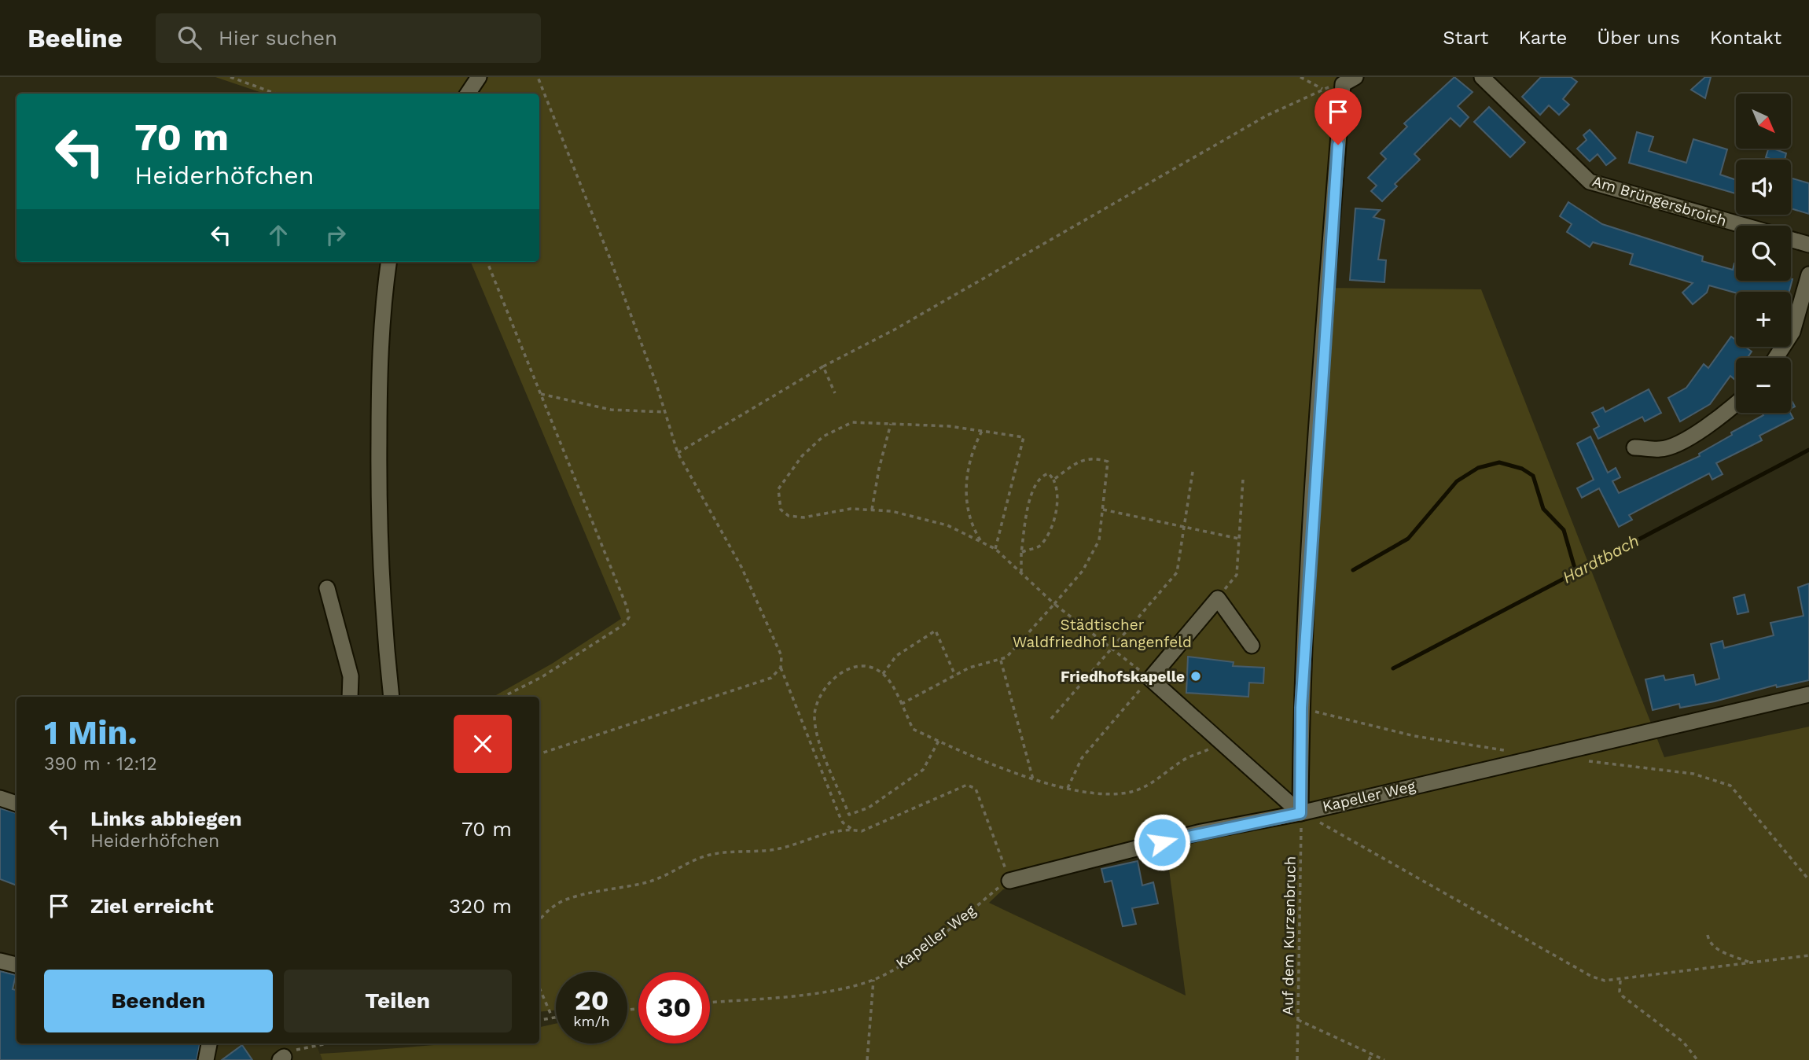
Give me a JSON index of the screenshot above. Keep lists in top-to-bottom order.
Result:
{
  "streets": {
    "street": ["Am Brüngersbroich", "Kapeller Weg"],
    "path": ["Auf dem Kurzenbruch"]
  },
  "crossings": [
    ["Kapeller Weg", "Auf dem Kurzenbruch"]
  ],
  "water": ["Hardtbach"],
  "parks": ["Städtischer Waldfriedhof Langenfeld"],
  "places": ["Friedhofskapelle"],
  "north": "bottom right",
  "page": {
    "header": "Beeline",
    "search": "Hier suchen",
    "nav": [
      "Start",
      "Karte",
      "Über uns",
      "Kontakt"
    ],
    "map_buttons": ["+", "−"],
    "turn": ["70 m", "Heiderhöfchen"],
    "heading": ["1 Min.", "390 m · 12:12"],
    "list": [
      {
        "name": "Links abbiegen",
        "note": "Heiderhöfchen",
        "value": "70 m"
      },
      {
        "name": "Ziel erreicht",
        "value": "320 m"
      }
    ],
    "buttons": ["Beenden", "Teilen"],
    "speed": "20 km/h",
    "limit": "30"
  }
}
